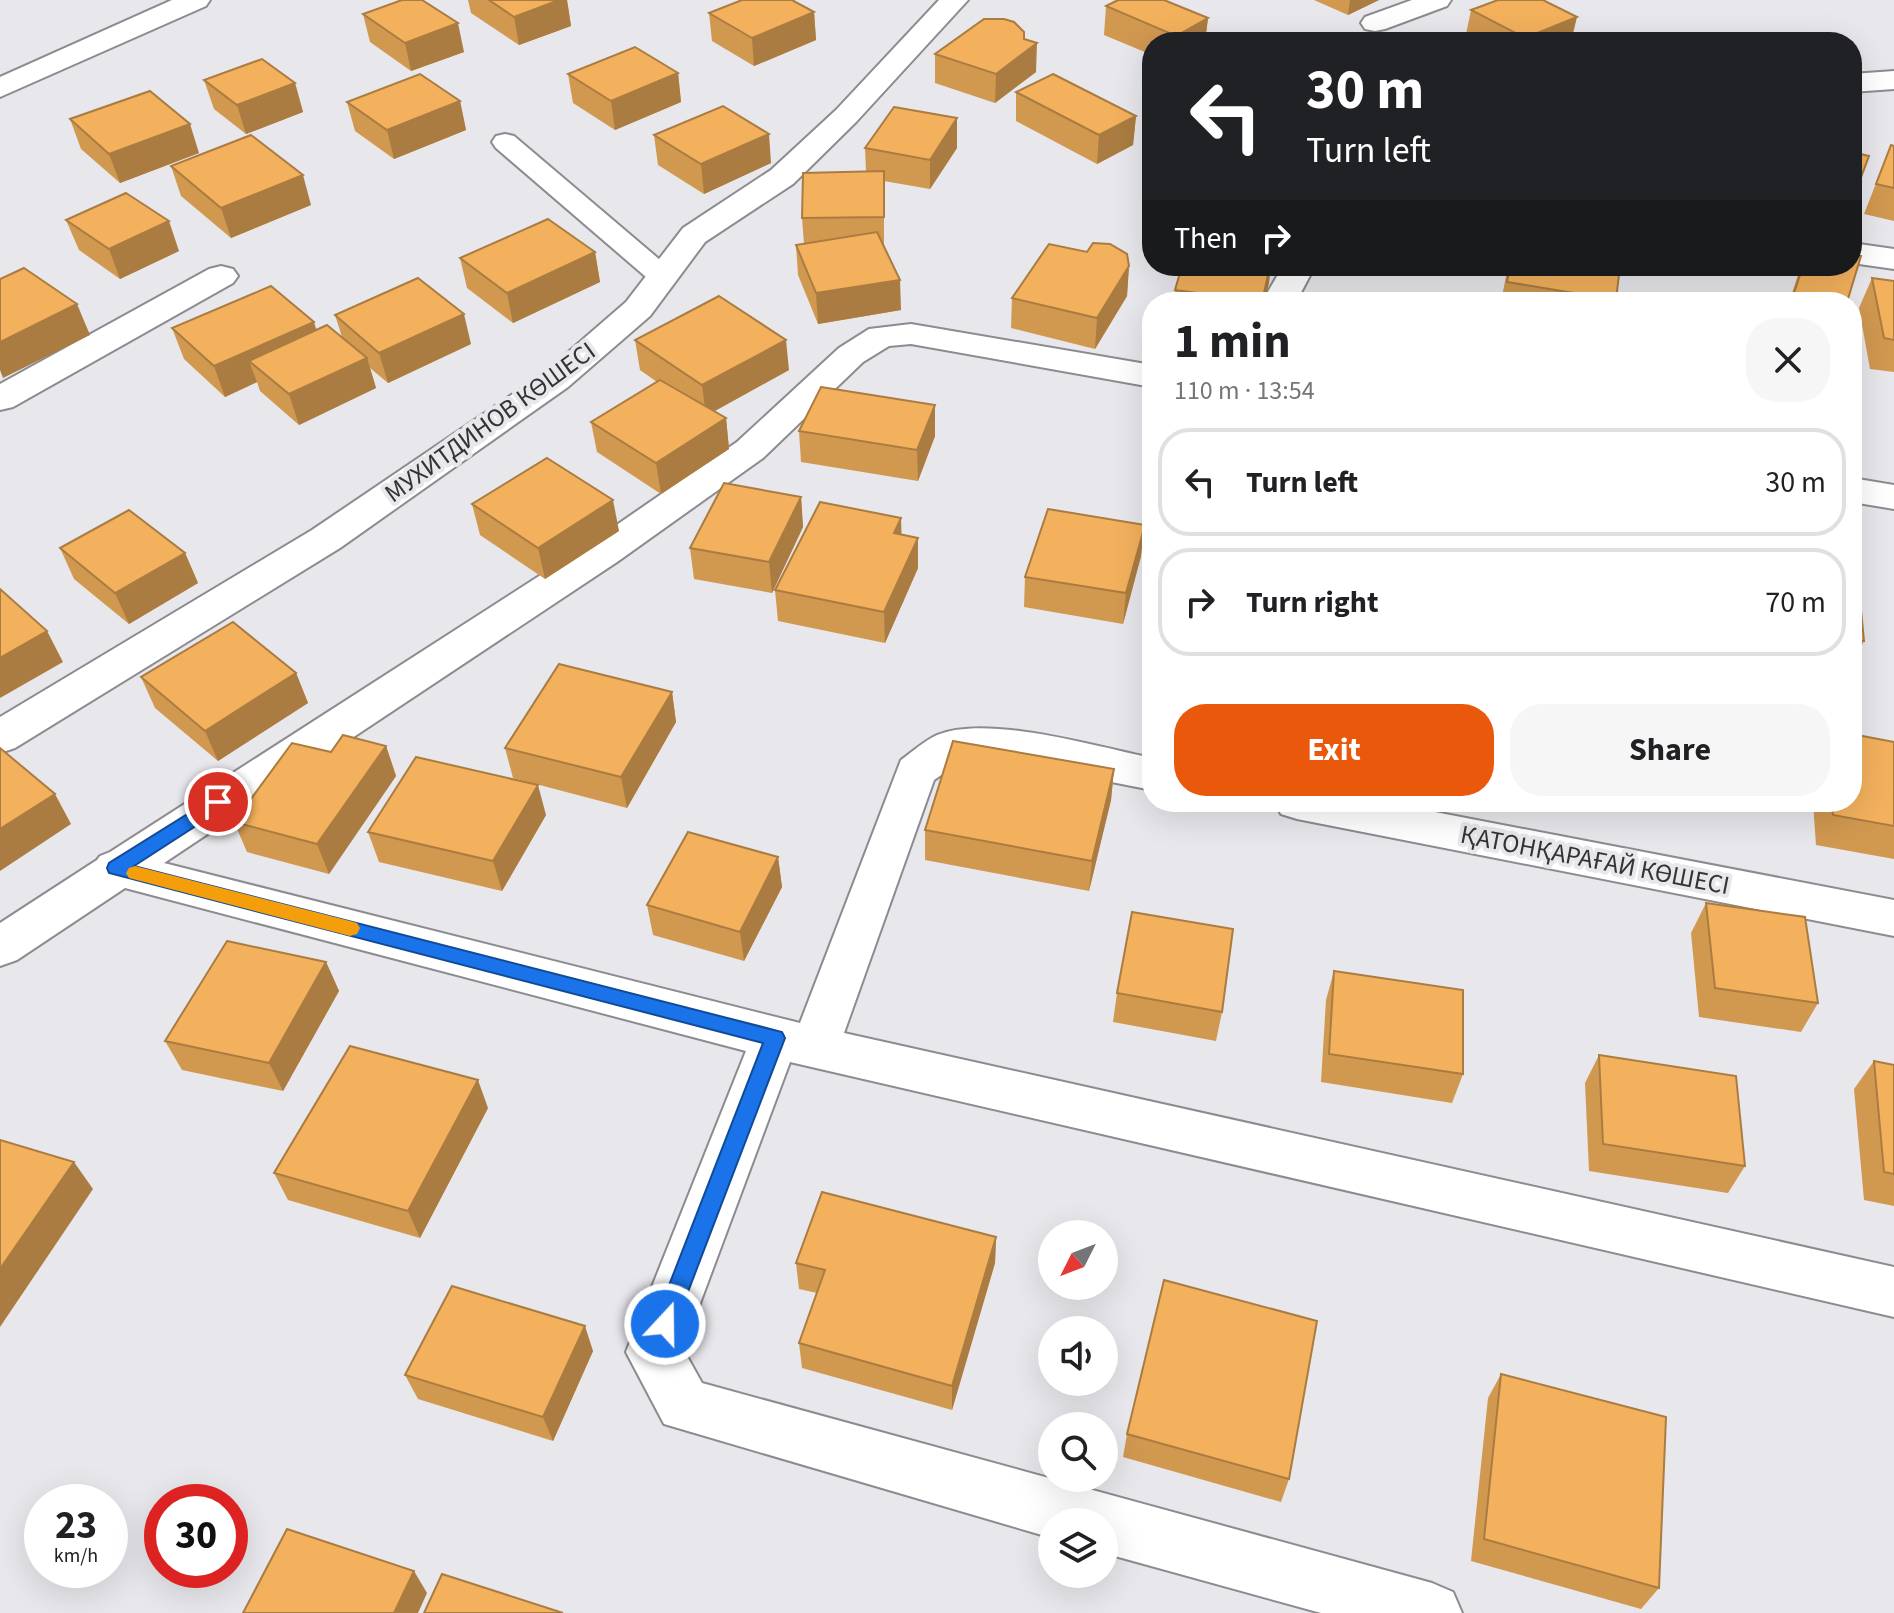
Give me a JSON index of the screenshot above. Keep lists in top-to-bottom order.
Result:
{
  "streets": {
    "street": ["МУХИТДИНОВ КӨШЕСІ", "ҚАТОНҚАРАҒАЙ КӨШЕСІ"]
  },
  "north": "bottom left",
  "page": {
    "turn": ["30 m", "Turn left"],
    "then": "Then",
    "heading": ["1 min", "110 m · 13:54"],
    "list": [
      {
        "name": "Turn left",
        "value": "30 m"
      },
      {
        "name": "Turn right",
        "value": "70 m"
      }
    ],
    "buttons": ["Exit", "Share"],
    "speed": "23 km/h",
    "limit": "30"
  }
}
